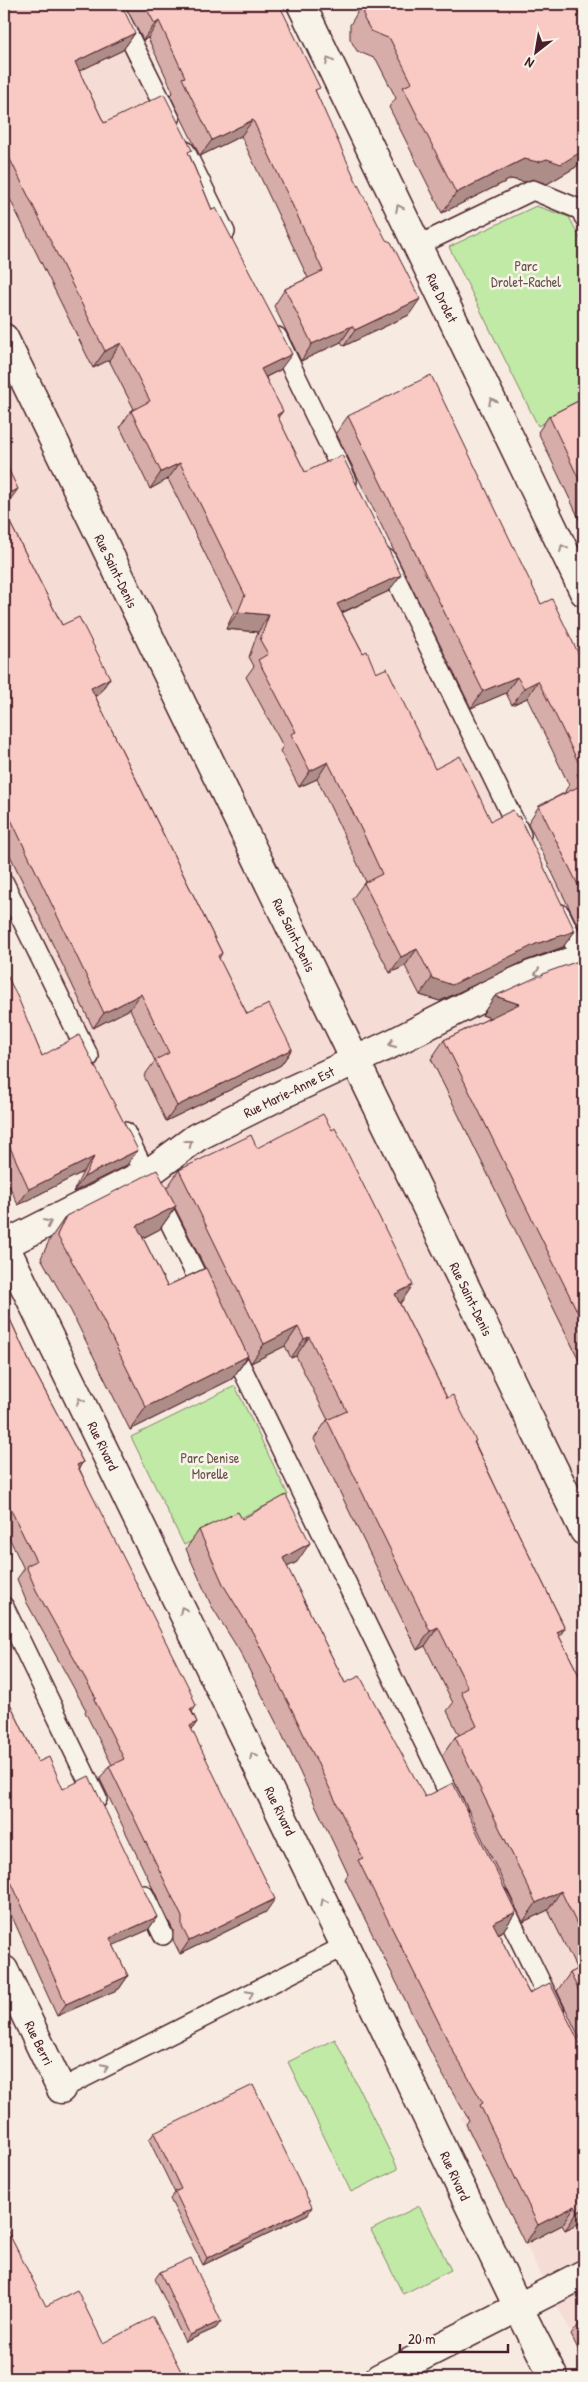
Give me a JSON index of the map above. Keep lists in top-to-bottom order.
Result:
{
  "streets": {
    "street": [
      "Rue Drolet",
      "Rue Saint-Denis",
      "Rue Marie-Anne Est",
      "Rue Rivard",
      "Rue Berri"
    ]
  },
  "crossings": [
    ["Rue Saint-Denis", "Rue Marie-Anne Est"],
    ["Rue Marie-Anne Est", "Rue Rivard"]
  ],
  "one_way": ["Rue Drolet", "Rue Rivard"],
  "parks": ["Parc Drolet-Rachel", "Parc Denise Morelle"],
  "scale_bar": "20 m",
  "north": "bottom left"
}
